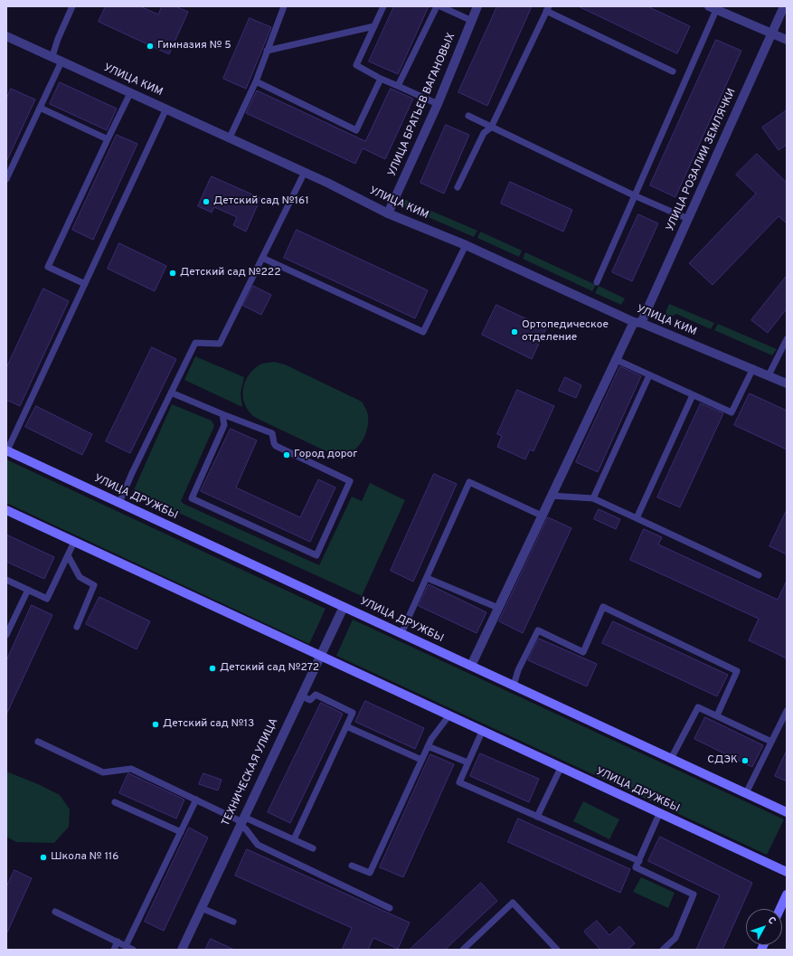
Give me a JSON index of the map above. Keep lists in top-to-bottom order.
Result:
{
  "streets": {
    "main road": ["УЛИЦА ДРУЖБЫ"],
    "street": [
      "УЛИЦА КИМ",
      "УЛИЦА БРАТЬЕВ ВАГАНОВЫХ",
      "УЛИЦА РОЗАЛИИ ЗЕМЛЯЧКИ",
      "ТЕХНИЧЕСКАЯ УЛИЦА"
    ]
  },
  "crossings": [
    ["УЛИЦА КИМ", "УЛИЦА БРАТЬЕВ ВАГАНОВЫХ"],
    ["УЛИЦА КИМ", "УЛИЦА РОЗАЛИИ ЗЕМЛЯЧКИ"],
    ["УЛИЦА РОЗАЛИИ ЗЕМЛЯЧКИ", "УЛИЦА ДРУЖБЫ"],
    ["УЛИЦА ДРУЖБЫ", "ТЕХНИЧЕСКАЯ УЛИЦА"]
  ],
  "places": [
    "Гимназия № 5",
    "Детский сад №161",
    "Детский сад №222",
    "Ортопедическое отделение",
    "Город дорог",
    "Детский сад №272",
    "Детский сад №13",
    "СДЭК",
    "Школа № 116"
  ],
  "north": "top right"
}
